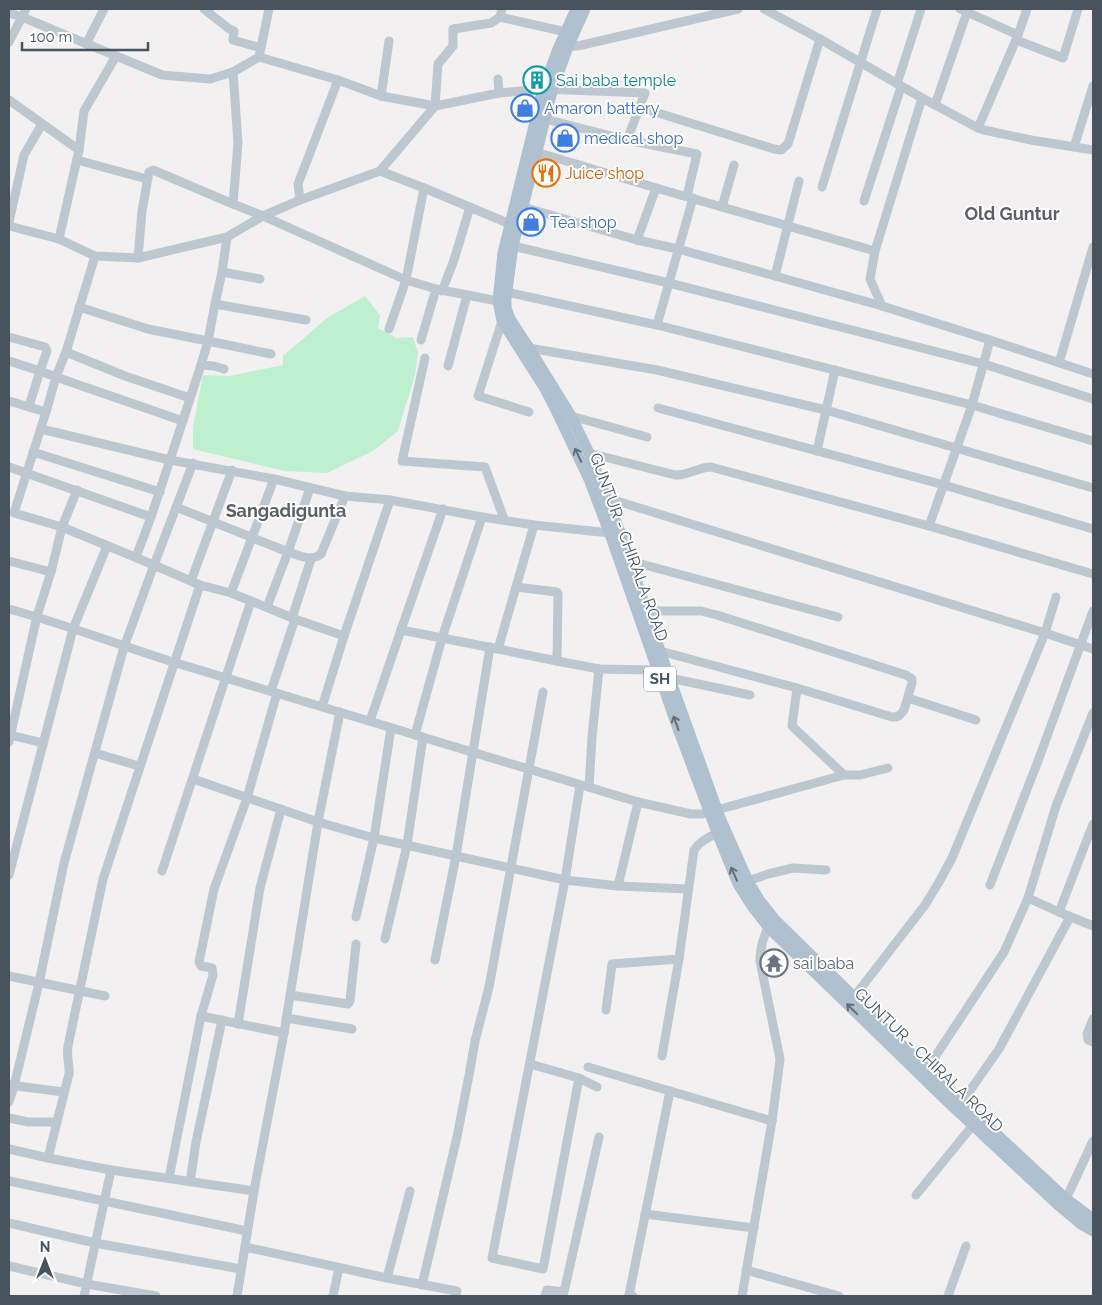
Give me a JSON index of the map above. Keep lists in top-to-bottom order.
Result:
{
  "streets": {
    "main road": ["GUNTUR - CHIRALA ROAD", "SH"]
  },
  "districts": ["Old Guntur", "Sangadigunta"],
  "places": {
    "building": ["Sai baba temple"],
    "shop": ["Amaron battery", "medical shop", "Tea shop"],
    "restaurant": ["Juice shop"],
    "temple": ["sai baba"]
  },
  "scale_bar": "100 m",
  "north": "top"
}
